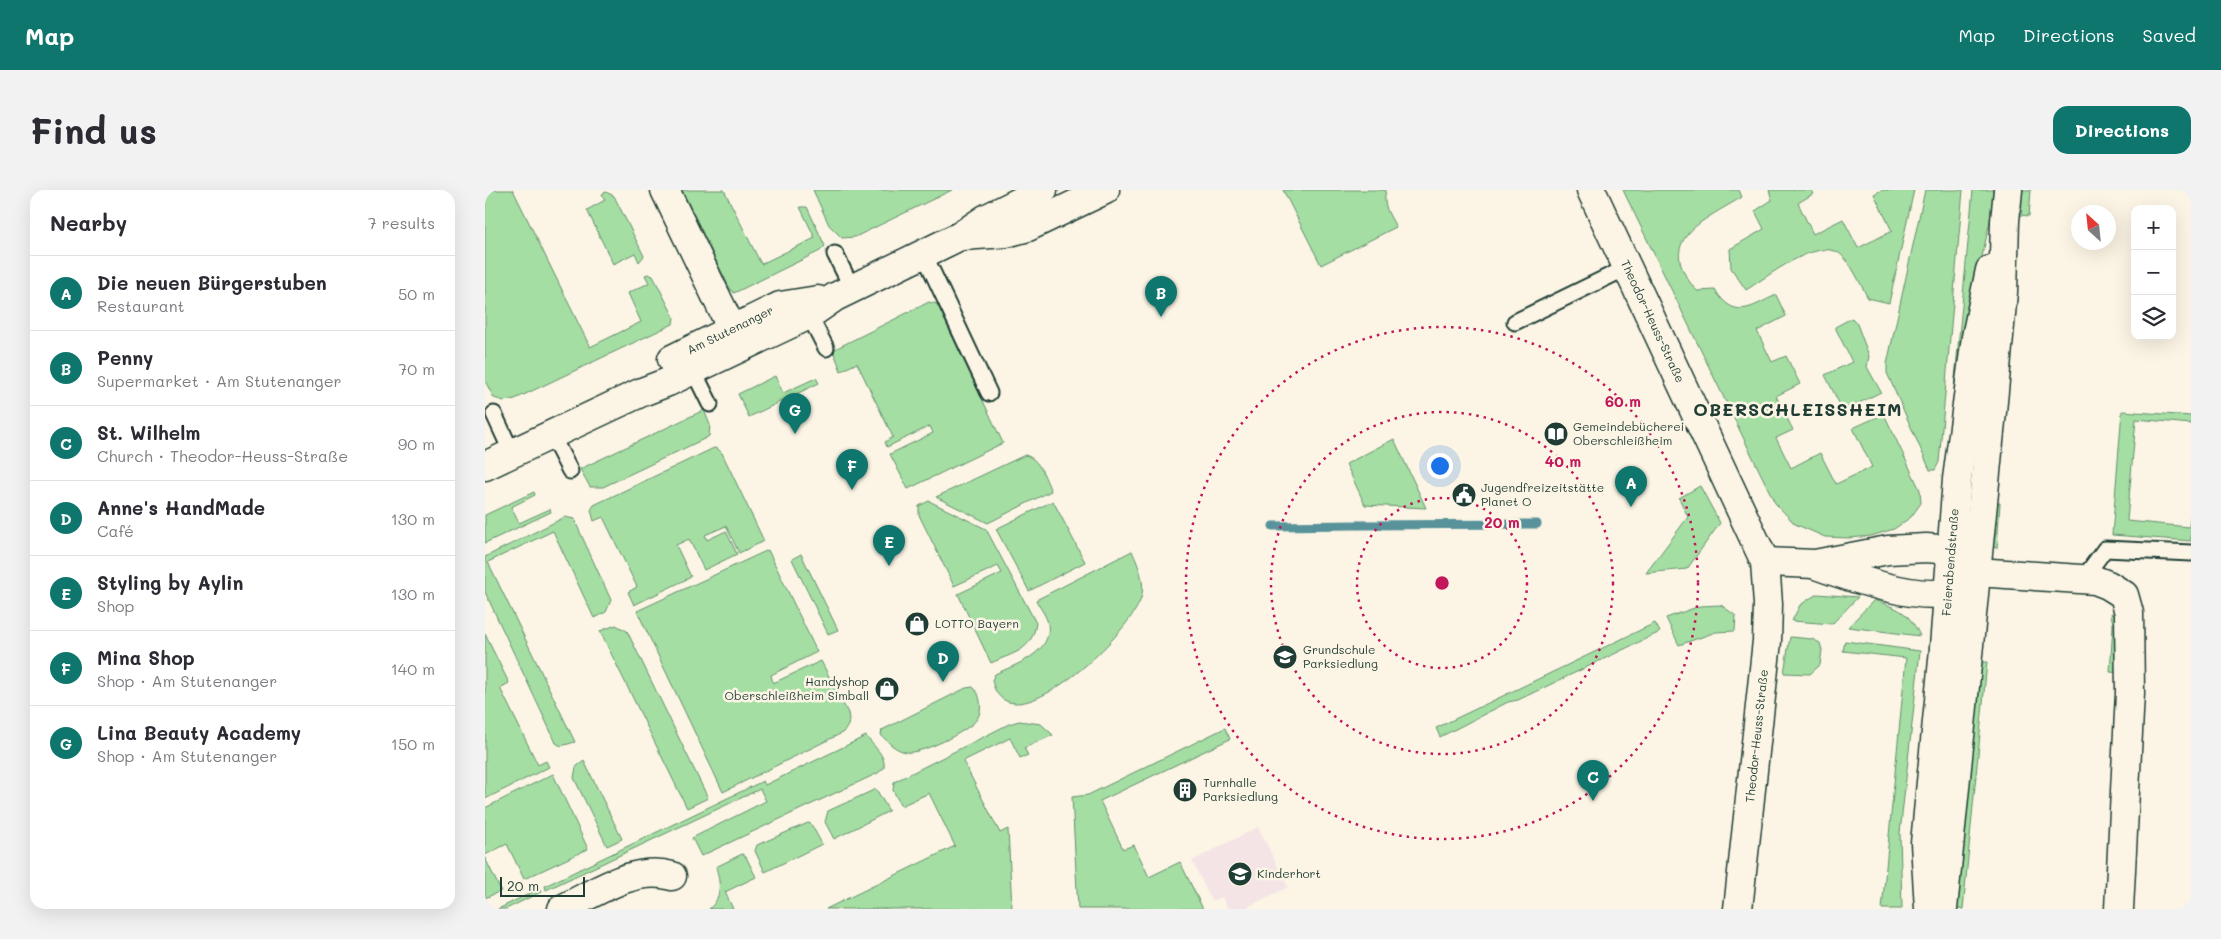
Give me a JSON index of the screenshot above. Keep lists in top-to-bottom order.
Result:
{
  "streets": {
    "street": ["Theodor-Heuss-Straße", "Am Stutenanger", "Feierabendstraße"]
  },
  "districts": ["OBERSCHLEISSHEIM"],
  "places": {
    "library": ["Gemeindebücherei Oberschleißheim"],
    "public building": ["Jugendfreizeitstätte Planet O"],
    "shop": ["LOTTO Bayern", "Handyshop Oberschleißheim Simball"],
    "school or university": ["Grundschule Parksiedlung", "Kinderhort"],
    "building": ["Turnhalle Parksiedlung"]
  },
  "scale_bar": "20 m",
  "north": "top left",
  "page": {
    "header": "Map",
    "nav": ["Map", "Directions", "Saved"],
    "buttons": "Directions",
    "title": "Find us",
    "heading": ["Nearby", "7 results"],
    "map_buttons": ["+", "−"],
    "list": [
      {
        "mark": "A",
        "name": "Die neuen Bürgerstuben",
        "note": "Restaurant",
        "value": "50 m"
      },
      {
        "mark": "B",
        "name": "Penny",
        "note": "Supermarket · Am Stutenanger",
        "value": "70 m"
      },
      {
        "mark": "C",
        "name": "St. Wilhelm",
        "note": "Church · Theodor-Heuss-Straße",
        "value": "90 m"
      },
      {
        "mark": "D",
        "name": "Anne's HandMade",
        "note": "Café",
        "value": "130 m"
      },
      {
        "mark": "E",
        "name": "Styling by Aylin",
        "note": "Shop",
        "value": "130 m"
      },
      {
        "mark": "F",
        "name": "Mina Shop",
        "note": "Shop · Am Stutenanger",
        "value": "140 m"
      },
      {
        "mark": "G",
        "name": "Lina Beauty Academy",
        "note": "Shop · Am Stutenanger",
        "value": "150 m"
      }
    ],
    "pins": [
      "B",
      "G",
      "F",
      "A",
      "E",
      "D",
      "C"
    ],
    "scale": "20 m"
  },
  "rings": ["60 m", "40 m", "20 m"]
}
